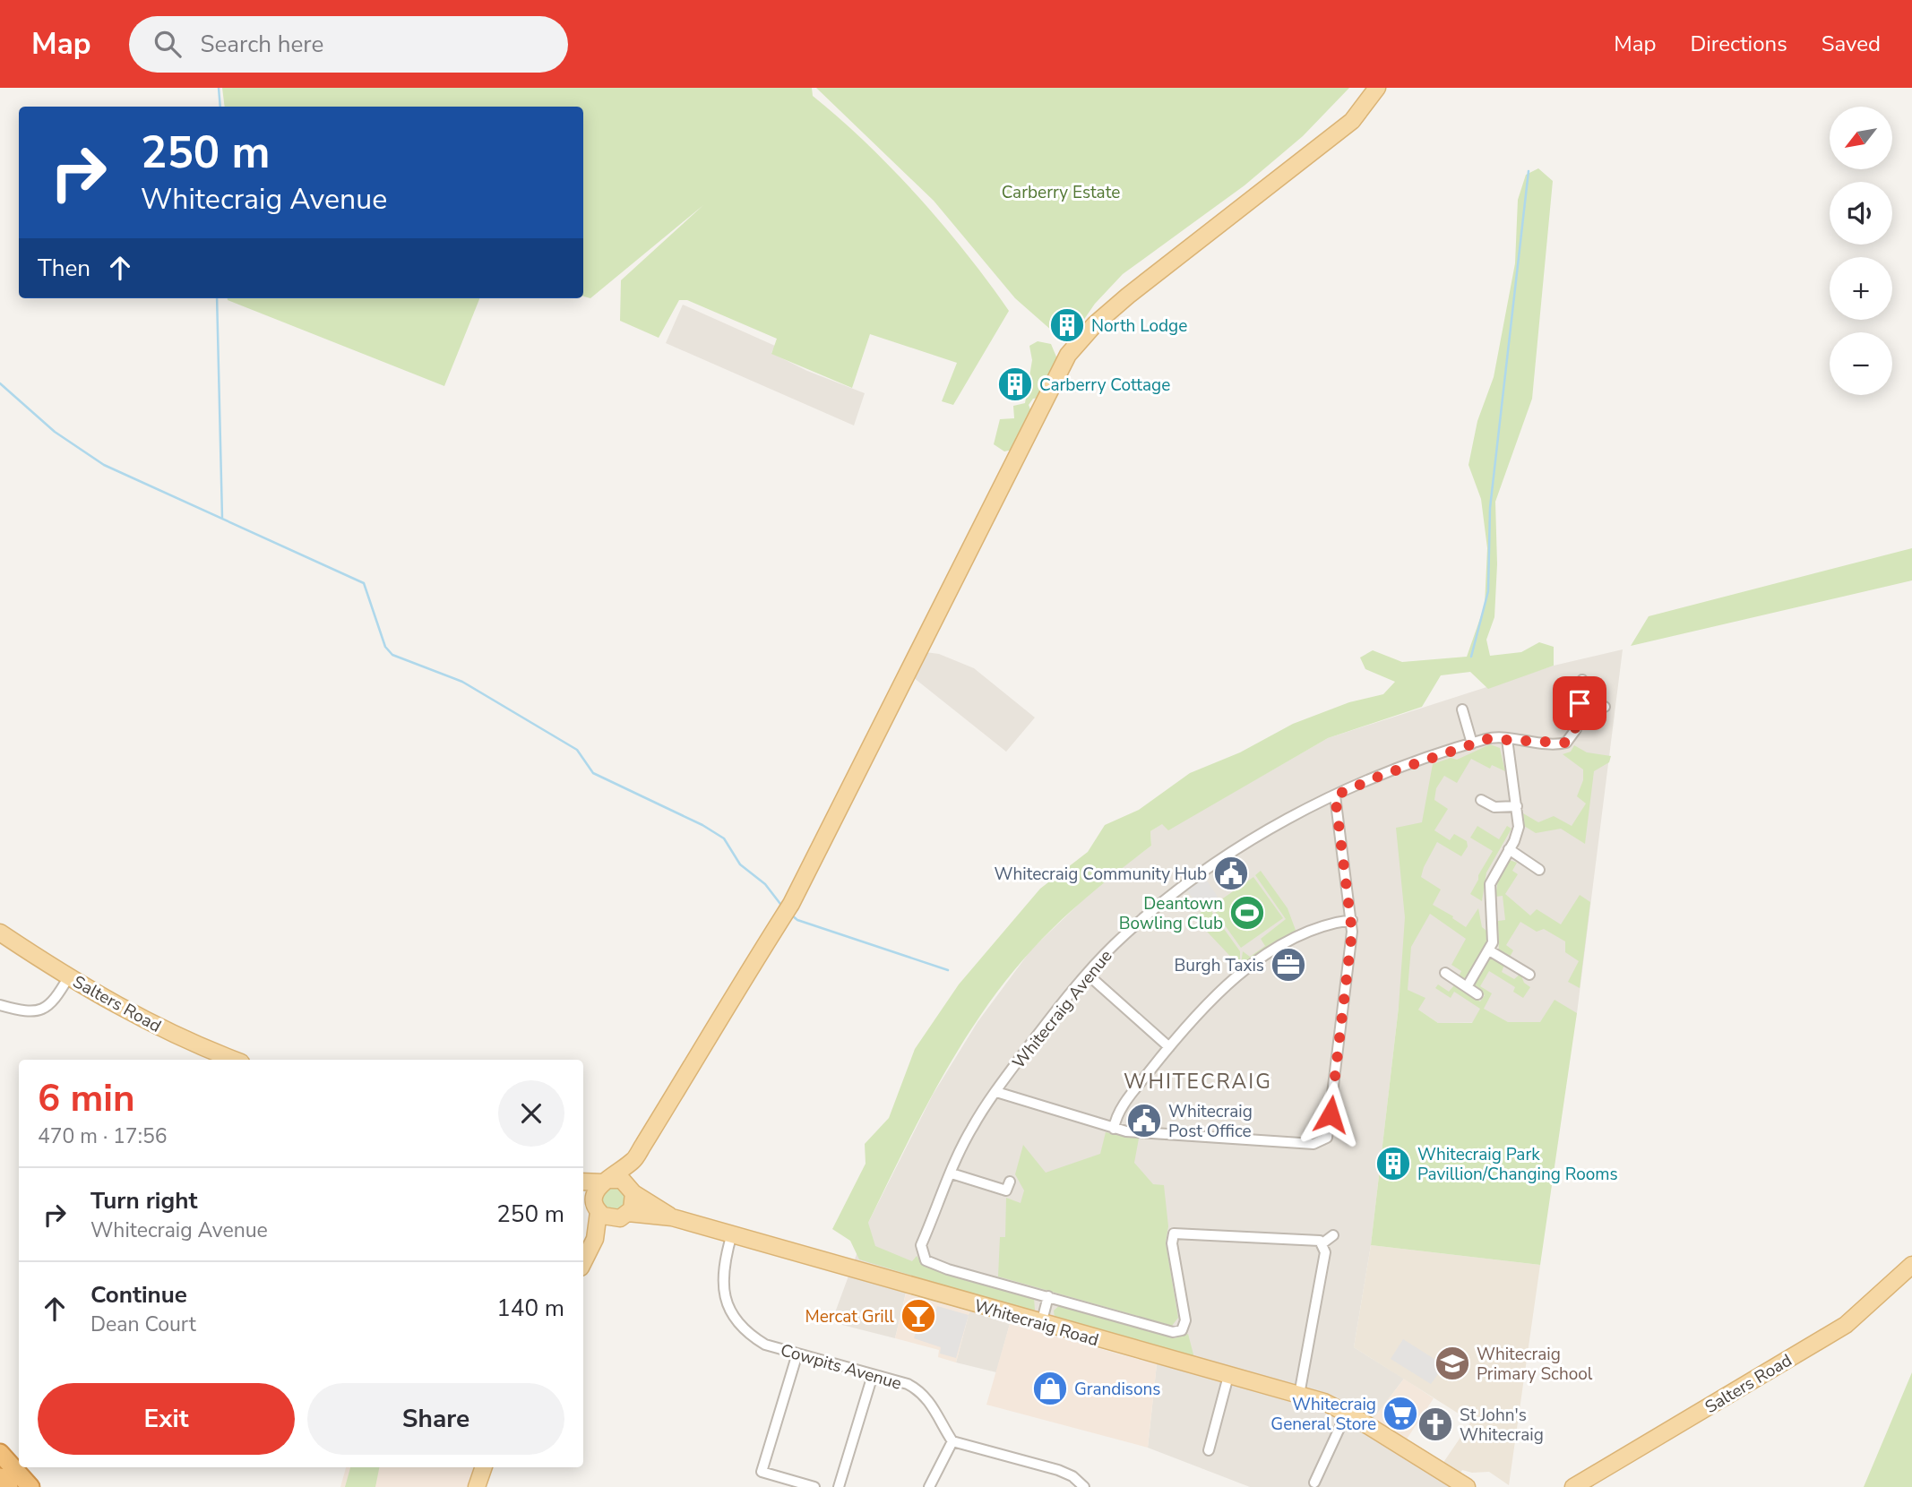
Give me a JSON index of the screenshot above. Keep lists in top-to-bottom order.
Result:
{
  "streets": {
    "main road": ["Salters Road", "Whitecraig Road"],
    "street": ["Whitecraig Avenue", "Cowpits Avenue"]
  },
  "crossings": [
    ["Whitecraig Road", "Cowpits Avenue"]
  ],
  "districts": ["WHITECRAIG"],
  "parks": ["Carberry Estate"],
  "places": {
    "building": ["North Lodge", "Carberry Cottage", "Whitecraig Park Pavillion/Changing Rooms"],
    "public building": ["Whitecraig Community Hub", "Whitecraig Post Office"],
    "sports": ["Deantown Bowling Club"],
    "office": ["Burgh Taxis"],
    "bar": ["Mercat Grill"],
    "school or university": ["Whitecraig Primary School"],
    "shop": ["Grandisons"],
    "supermarket": ["Whitecraig General Store"],
    "church": ["St John's Whitecraig"]
  },
  "north": "bottom left",
  "page": {
    "header": "Map",
    "search": "Search here",
    "nav": ["Map", "Directions", "Saved"],
    "map_buttons": ["+", "−"],
    "turn": ["250 m", "Whitecraig Avenue"],
    "then": "Then",
    "heading": ["6 min", "470 m · 17:56"],
    "list": [
      {
        "name": "Turn right",
        "note": "Whitecraig Avenue",
        "value": "250 m"
      },
      {
        "name": "Continue",
        "note": "Dean Court",
        "value": "140 m"
      }
    ],
    "buttons": ["Exit", "Share"]
  }
}
